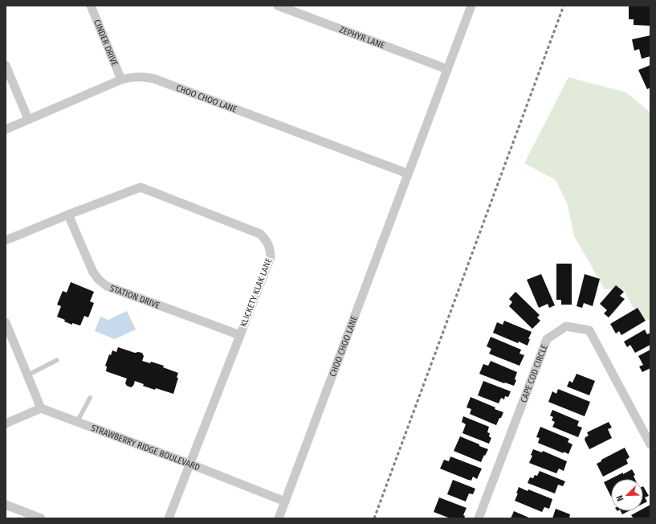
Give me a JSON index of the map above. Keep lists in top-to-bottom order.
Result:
{
  "streets": {
    "street": [
      "ZEPHYR LANE",
      "CINDER DRIVE",
      "CHOO CHOO LANE",
      "KLICKETY KLAK LANE",
      "STATION DRIVE",
      "CAPE COD CIRCLE",
      "STRAWBERRY RIDGE BOULEVARD"
    ]
  },
  "crossings": [
    ["ZEPHYR LANE", "CHOO CHOO LANE"],
    ["CINDER DRIVE", "CHOO CHOO LANE"],
    ["CHOO CHOO LANE", "STRAWBERRY RIDGE BOULEVARD"],
    ["KLICKETY KLAK LANE", "STATION DRIVE"],
    ["KLICKETY KLAK LANE", "STRAWBERRY RIDGE BOULEVARD"]
  ],
  "north": "bottom left"
}
